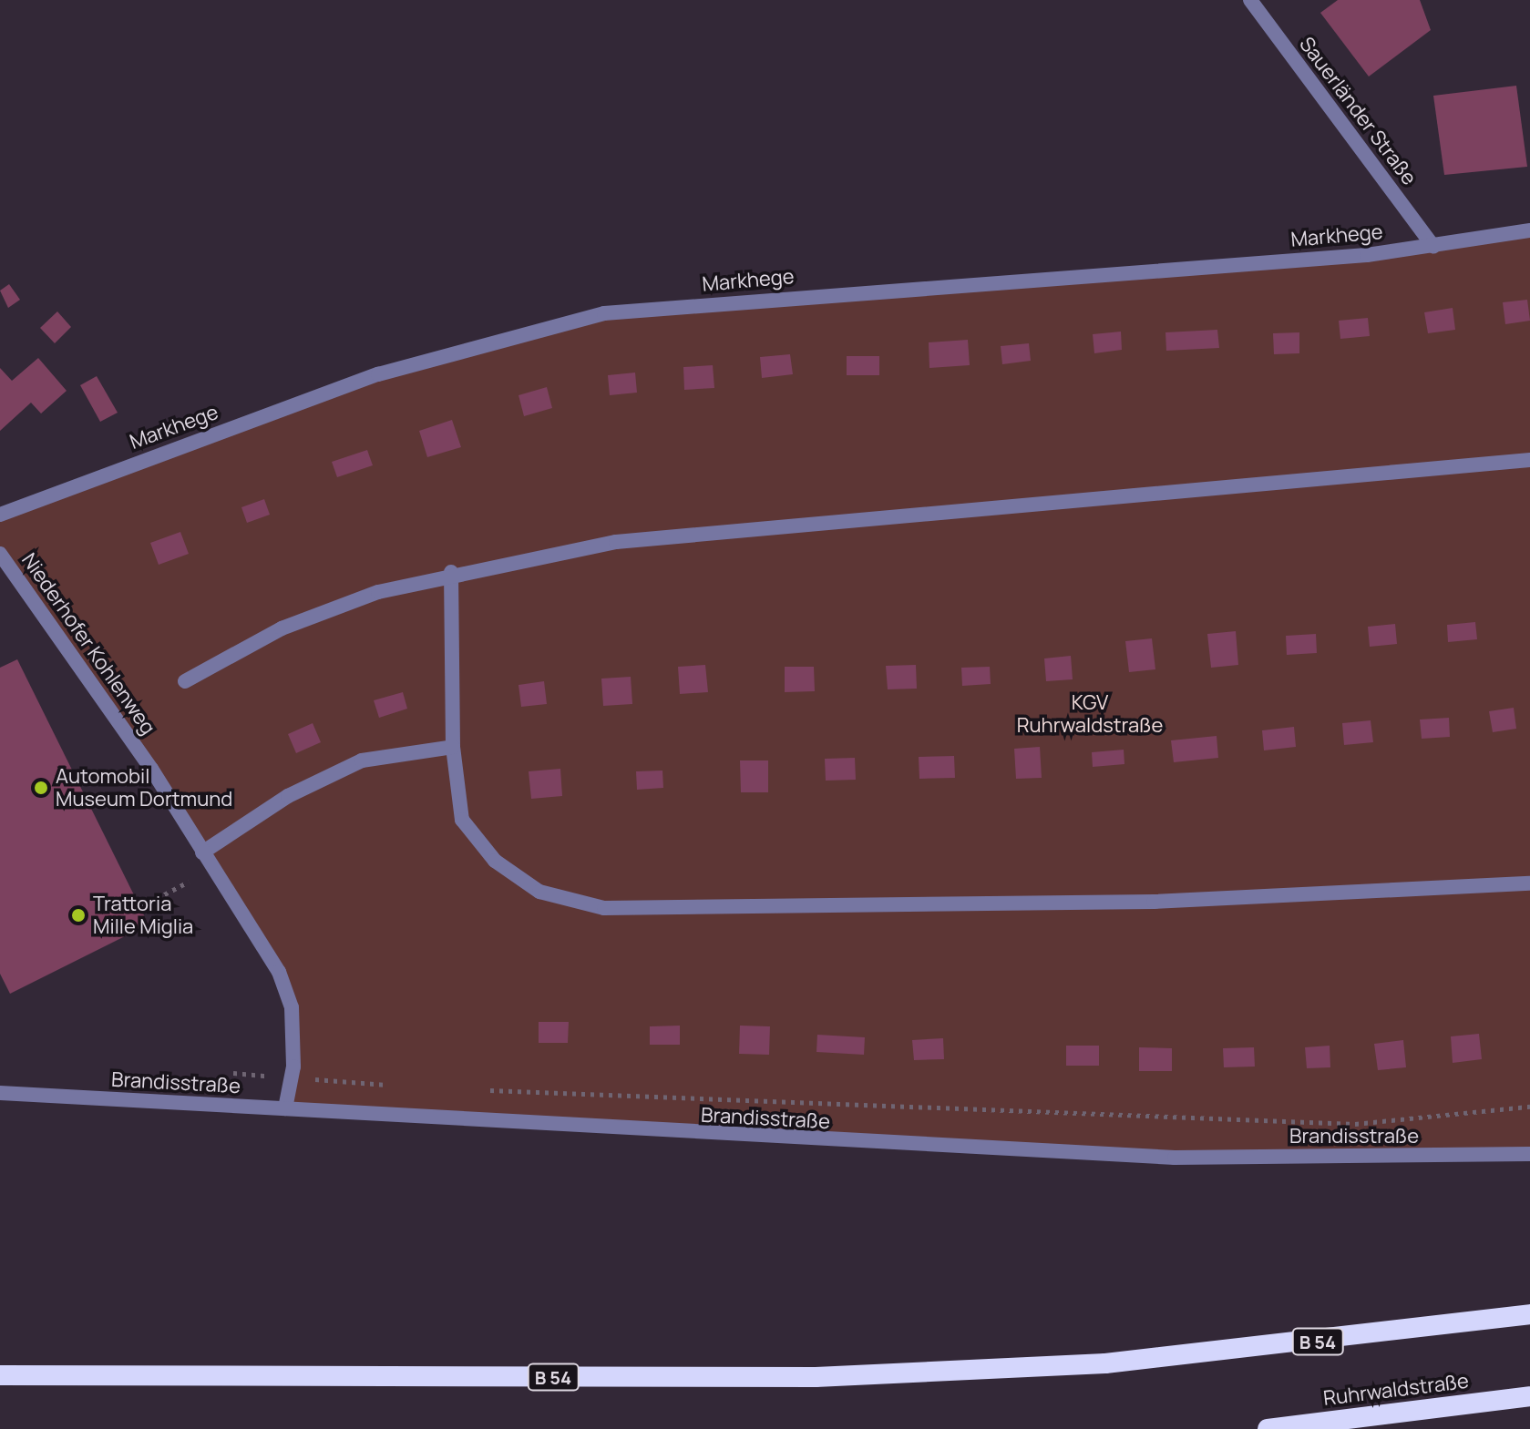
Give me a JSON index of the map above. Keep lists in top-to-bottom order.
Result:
{
  "streets": {
    "highway": ["B 54", "Ruhrwaldstraße"],
    "street": [
      "Sauerländer Straße",
      "Markhege",
      "Niederhofer Kohlenweg",
      "Brandisstraße"
    ]
  },
  "crossings": [
    ["Sauerländer Straße", "Markhege"],
    ["Niederhofer Kohlenweg", "Brandisstraße"]
  ],
  "parks": ["KGV Ruhrwaldstraße"],
  "places": ["Automobil Museum Dortmund", "Trattoria Mille Miglia"]
}
